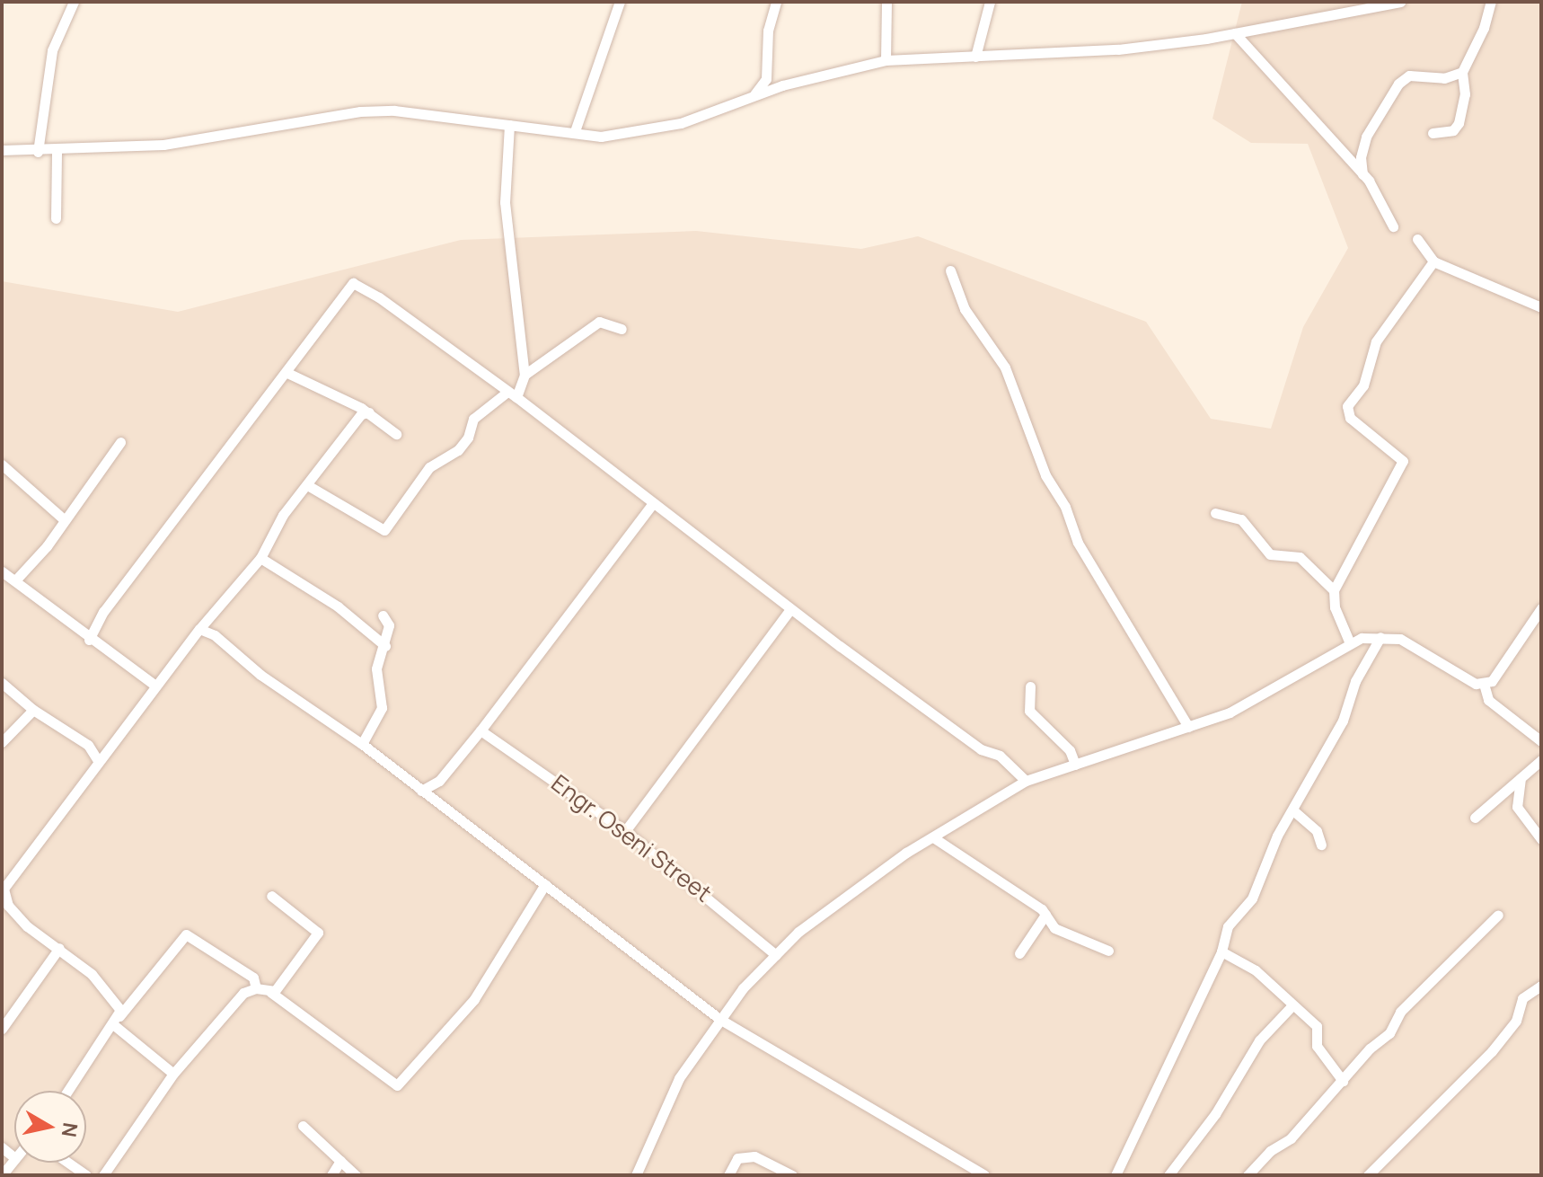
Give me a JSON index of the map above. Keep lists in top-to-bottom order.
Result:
{
  "streets": {
    "street": ["Engr. Oseni Street"]
  },
  "north": "right"
}
